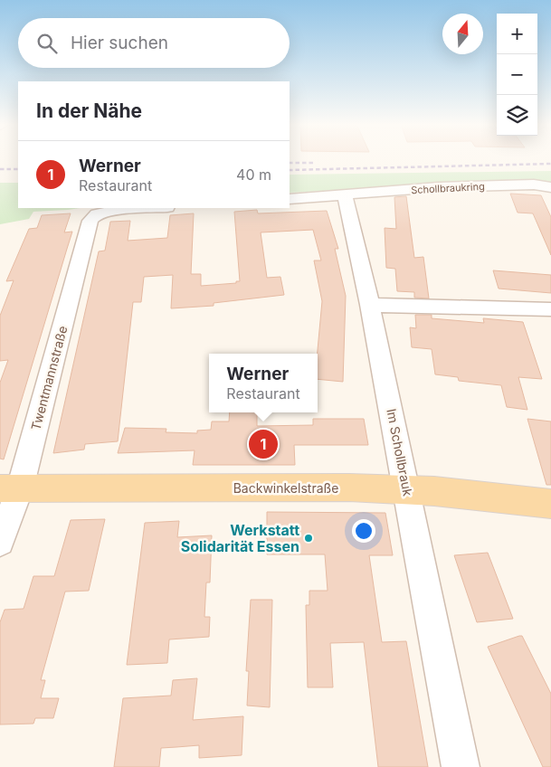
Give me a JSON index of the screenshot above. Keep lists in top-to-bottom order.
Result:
{
  "streets": {
    "main road": ["Backwinkelstraße"],
    "street": ["Schollbraukring", "Twentmannstraße", "Im Schollbrauk"]
  },
  "crossings": [
    ["Schollbraukring", "Im Schollbrauk"],
    ["Twentmannstraße", "Backwinkelstraße"],
    ["Im Schollbrauk", "Backwinkelstraße"]
  ],
  "places": ["Werkstatt Solidarität Essen"],
  "north": "top",
  "page": {
    "map_buttons": ["+", "−"],
    "search": "Hier suchen",
    "heading": "In der Nähe",
    "list": [
      {
        "mark": "1",
        "name": "Werner",
        "note": "Restaurant",
        "value": "40 m"
      }
    ],
    "popup": ["Werner", "Restaurant"],
    "pins": "1"
  }
}
